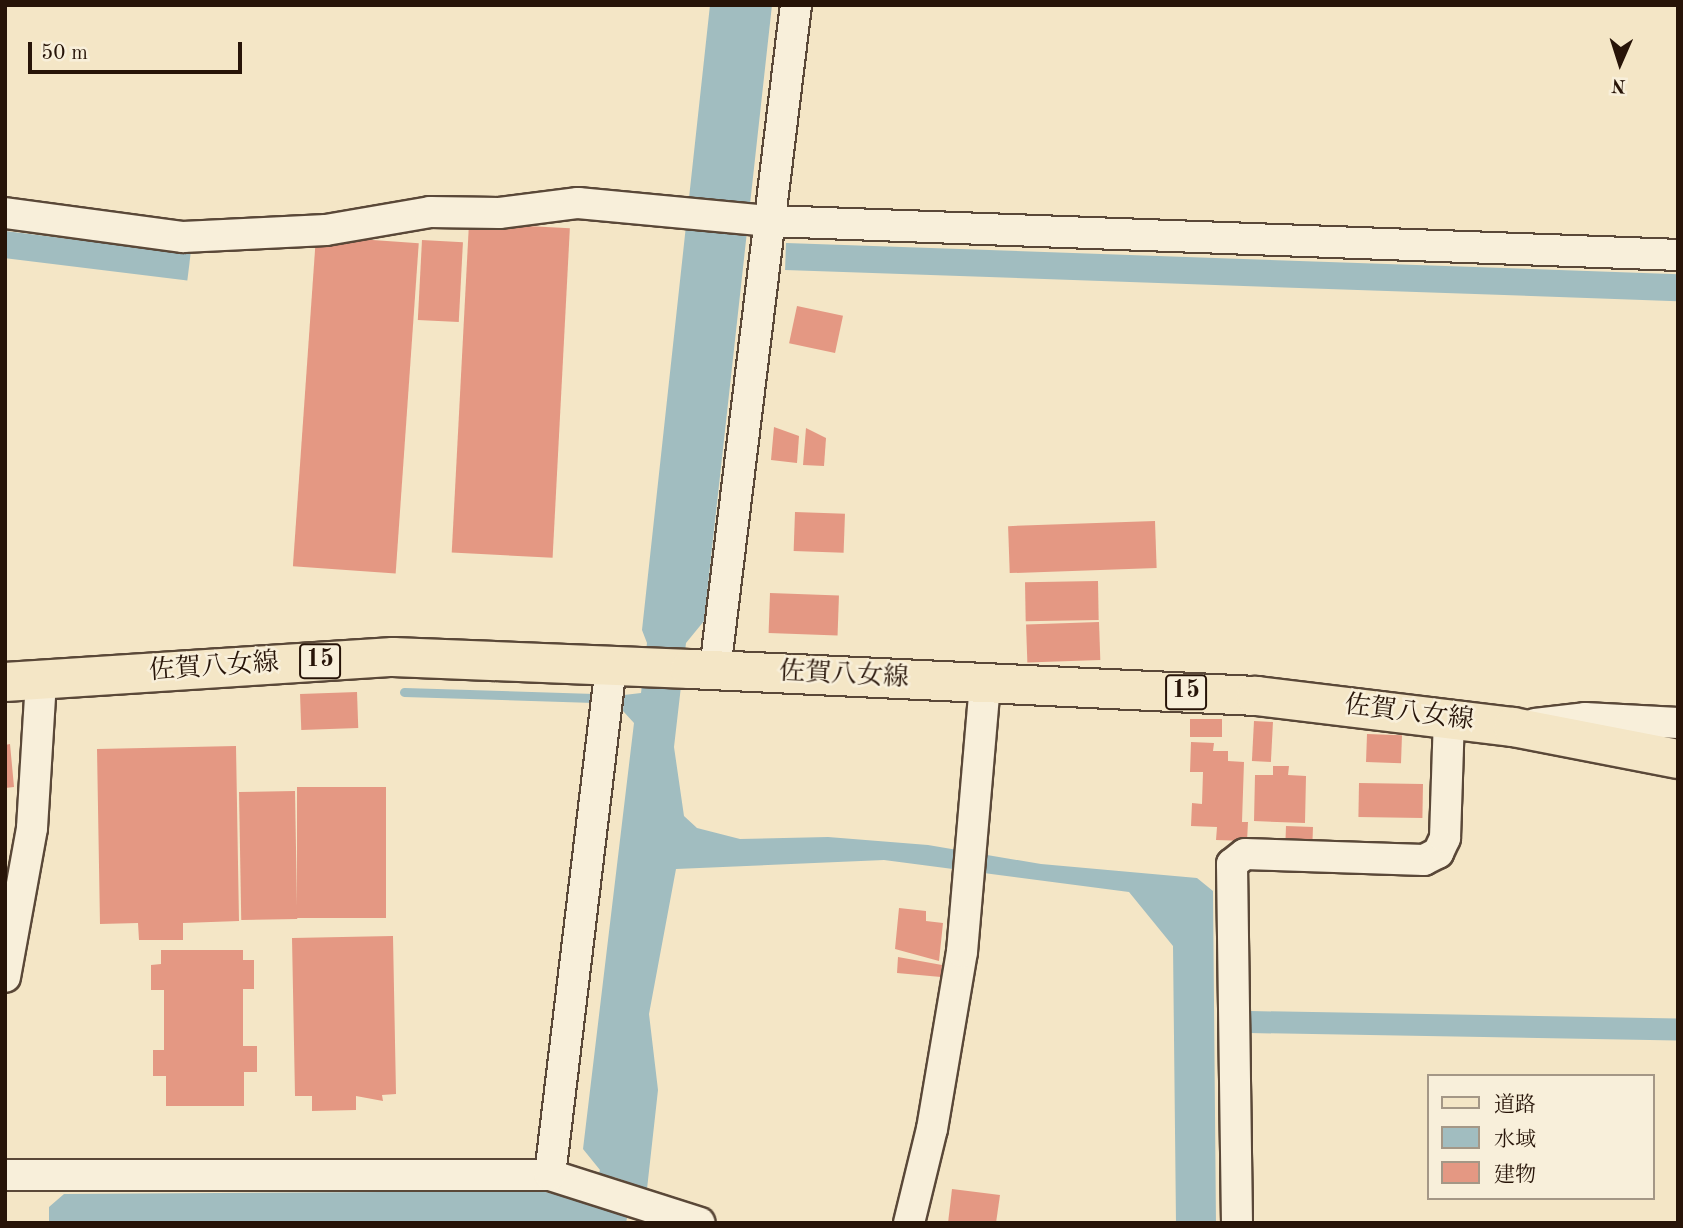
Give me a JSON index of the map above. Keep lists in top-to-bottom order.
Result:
{
  "streets": {
    "main road": ["15", "佐賀八女線"]
  },
  "legend": ["道路", "水域", "建物"],
  "scale_bar": "50 m",
  "north": "bottom"
}
